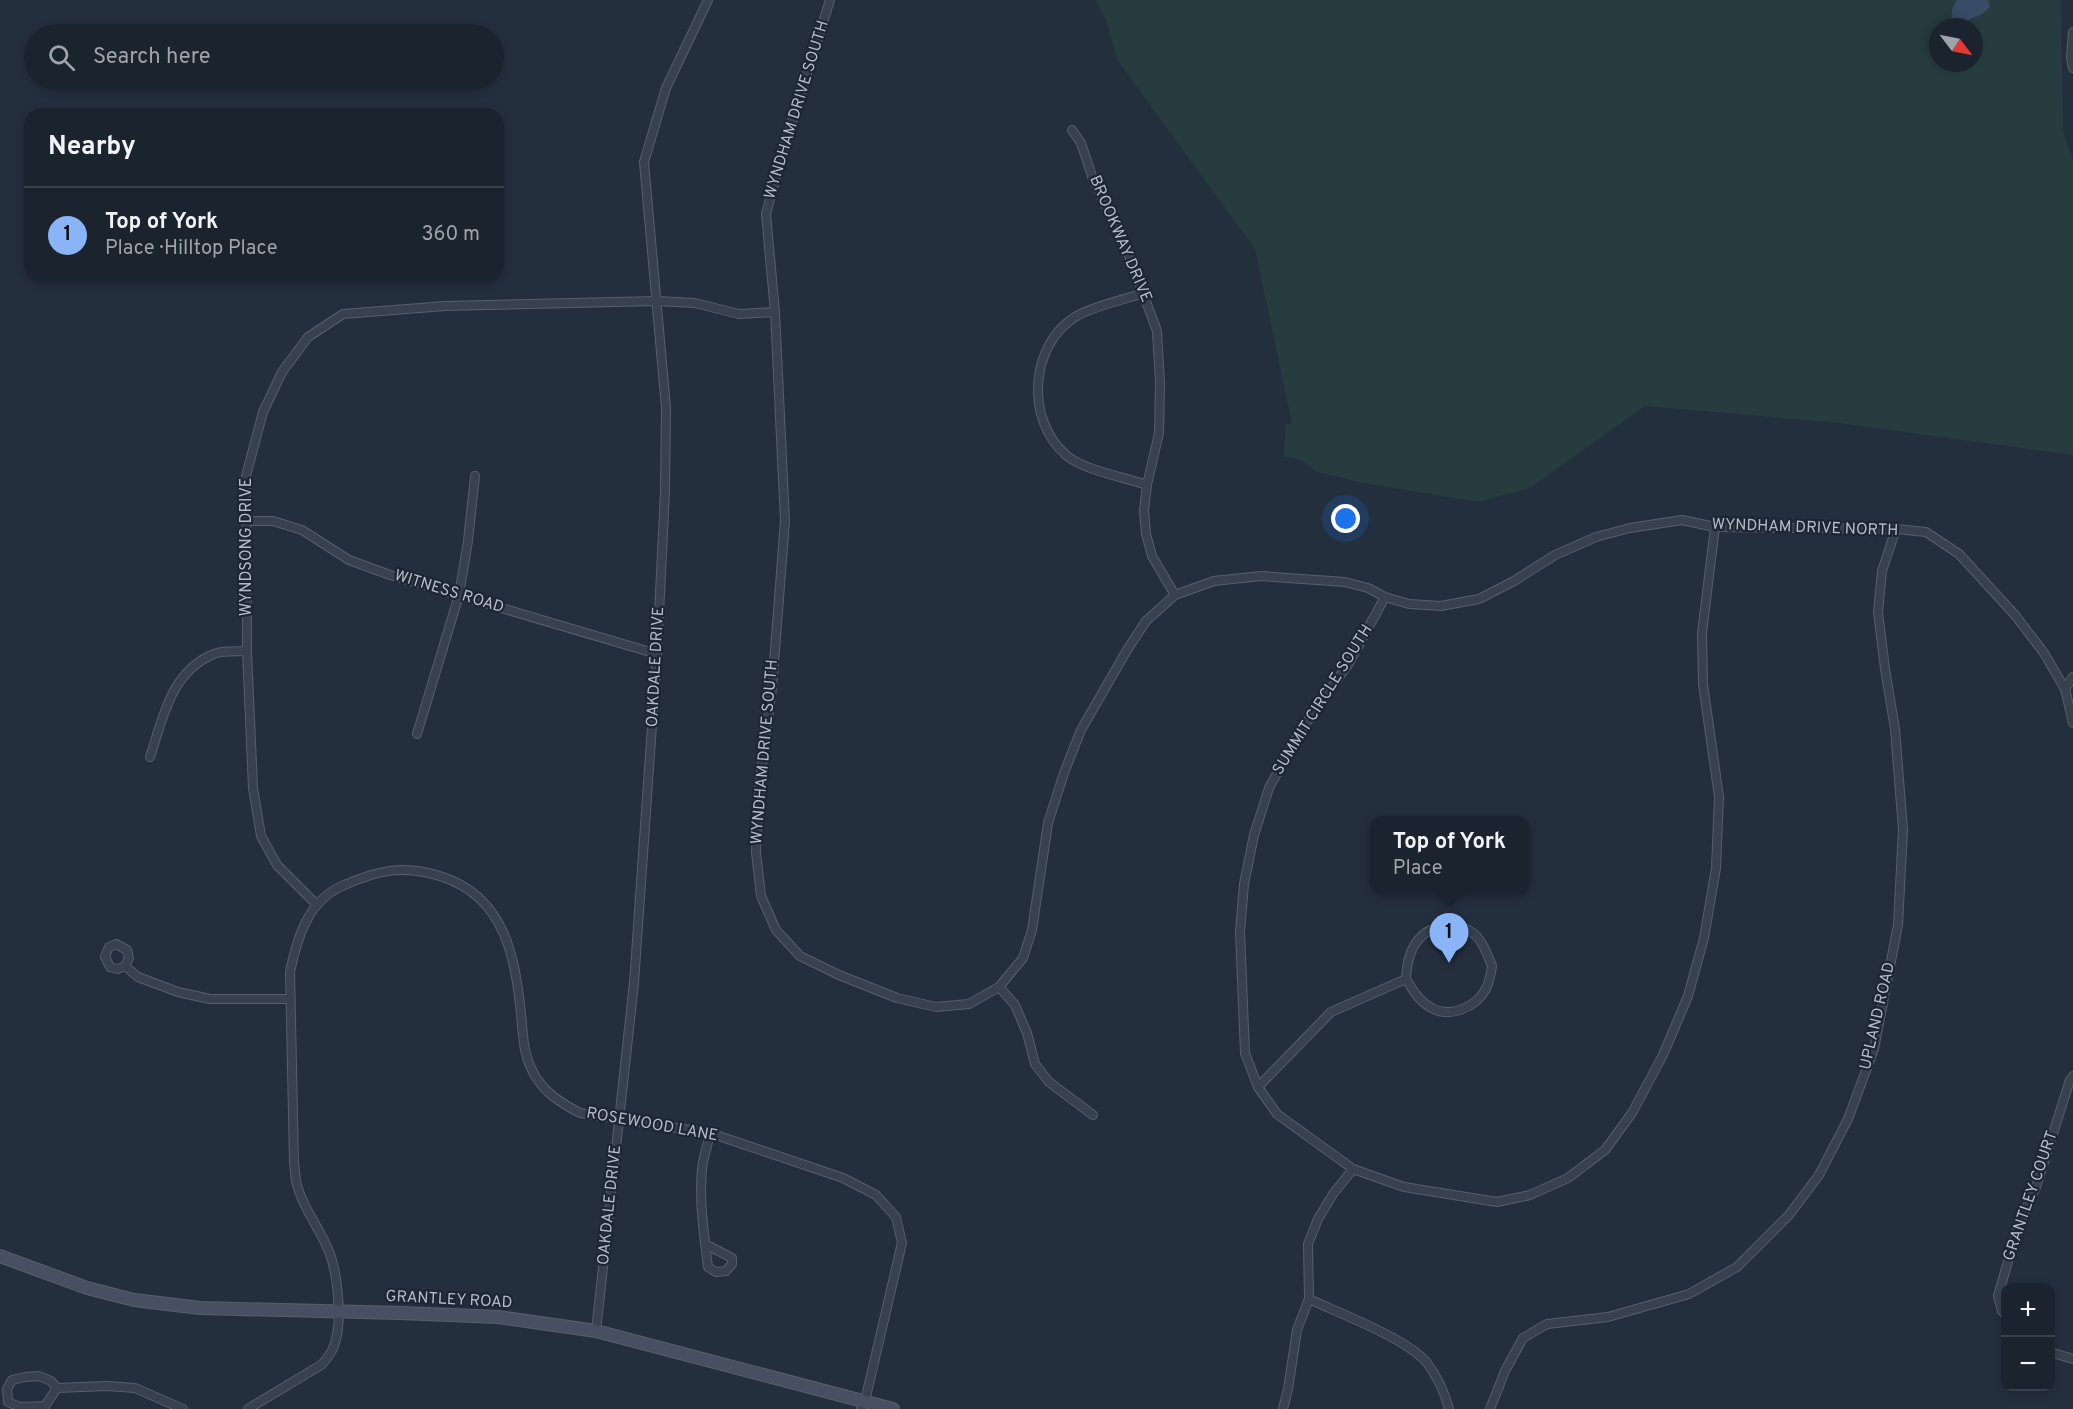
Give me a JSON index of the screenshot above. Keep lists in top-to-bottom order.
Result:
{
  "streets": {
    "street": [
      "WYNDHAM DRIVE SOUTH",
      "BROOKWAY DRIVE",
      "WYNDHAM DRIVE NORTH",
      "WYNDSONG DRIVE",
      "WITNESS ROAD",
      "OAKDALE DRIVE",
      "SUMMIT CIRCLE SOUTH",
      "UPLAND ROAD",
      "ROSEWOOD LANE",
      "GRANTLEY COURT",
      "GRANTLEY ROAD"
    ]
  },
  "crossings": [
    ["WYNDHAM DRIVE SOUTH", "BROOKWAY DRIVE"],
    ["WYNDHAM DRIVE SOUTH", "WYNDHAM DRIVE NORTH"],
    ["WYNDHAM DRIVE SOUTH", "WYNDSONG DRIVE"],
    ["WYNDHAM DRIVE SOUTH", "SUMMIT CIRCLE SOUTH"],
    ["WYNDHAM DRIVE NORTH", "SUMMIT CIRCLE SOUTH"],
    ["WYNDHAM DRIVE NORTH", "UPLAND ROAD"],
    ["WYNDSONG DRIVE", "WITNESS ROAD"],
    ["WYNDSONG DRIVE", "OAKDALE DRIVE"],
    ["WYNDSONG DRIVE", "ROSEWOOD LANE"],
    ["WITNESS ROAD", "OAKDALE DRIVE"],
    ["OAKDALE DRIVE", "ROSEWOOD LANE"],
    ["OAKDALE DRIVE", "GRANTLEY ROAD"],
    ["ROSEWOOD LANE", "GRANTLEY ROAD"]
  ],
  "north": "bottom right",
  "page": {
    "search": "Search here",
    "heading": "Nearby",
    "list": [
      {
        "mark": "1",
        "name": "Top of York",
        "note": "Place · Hilltop Place",
        "value": "360 m"
      }
    ],
    "popup": ["Top of York", "Place"],
    "pins": "1",
    "map_buttons": ["+", "−"]
  }
}
